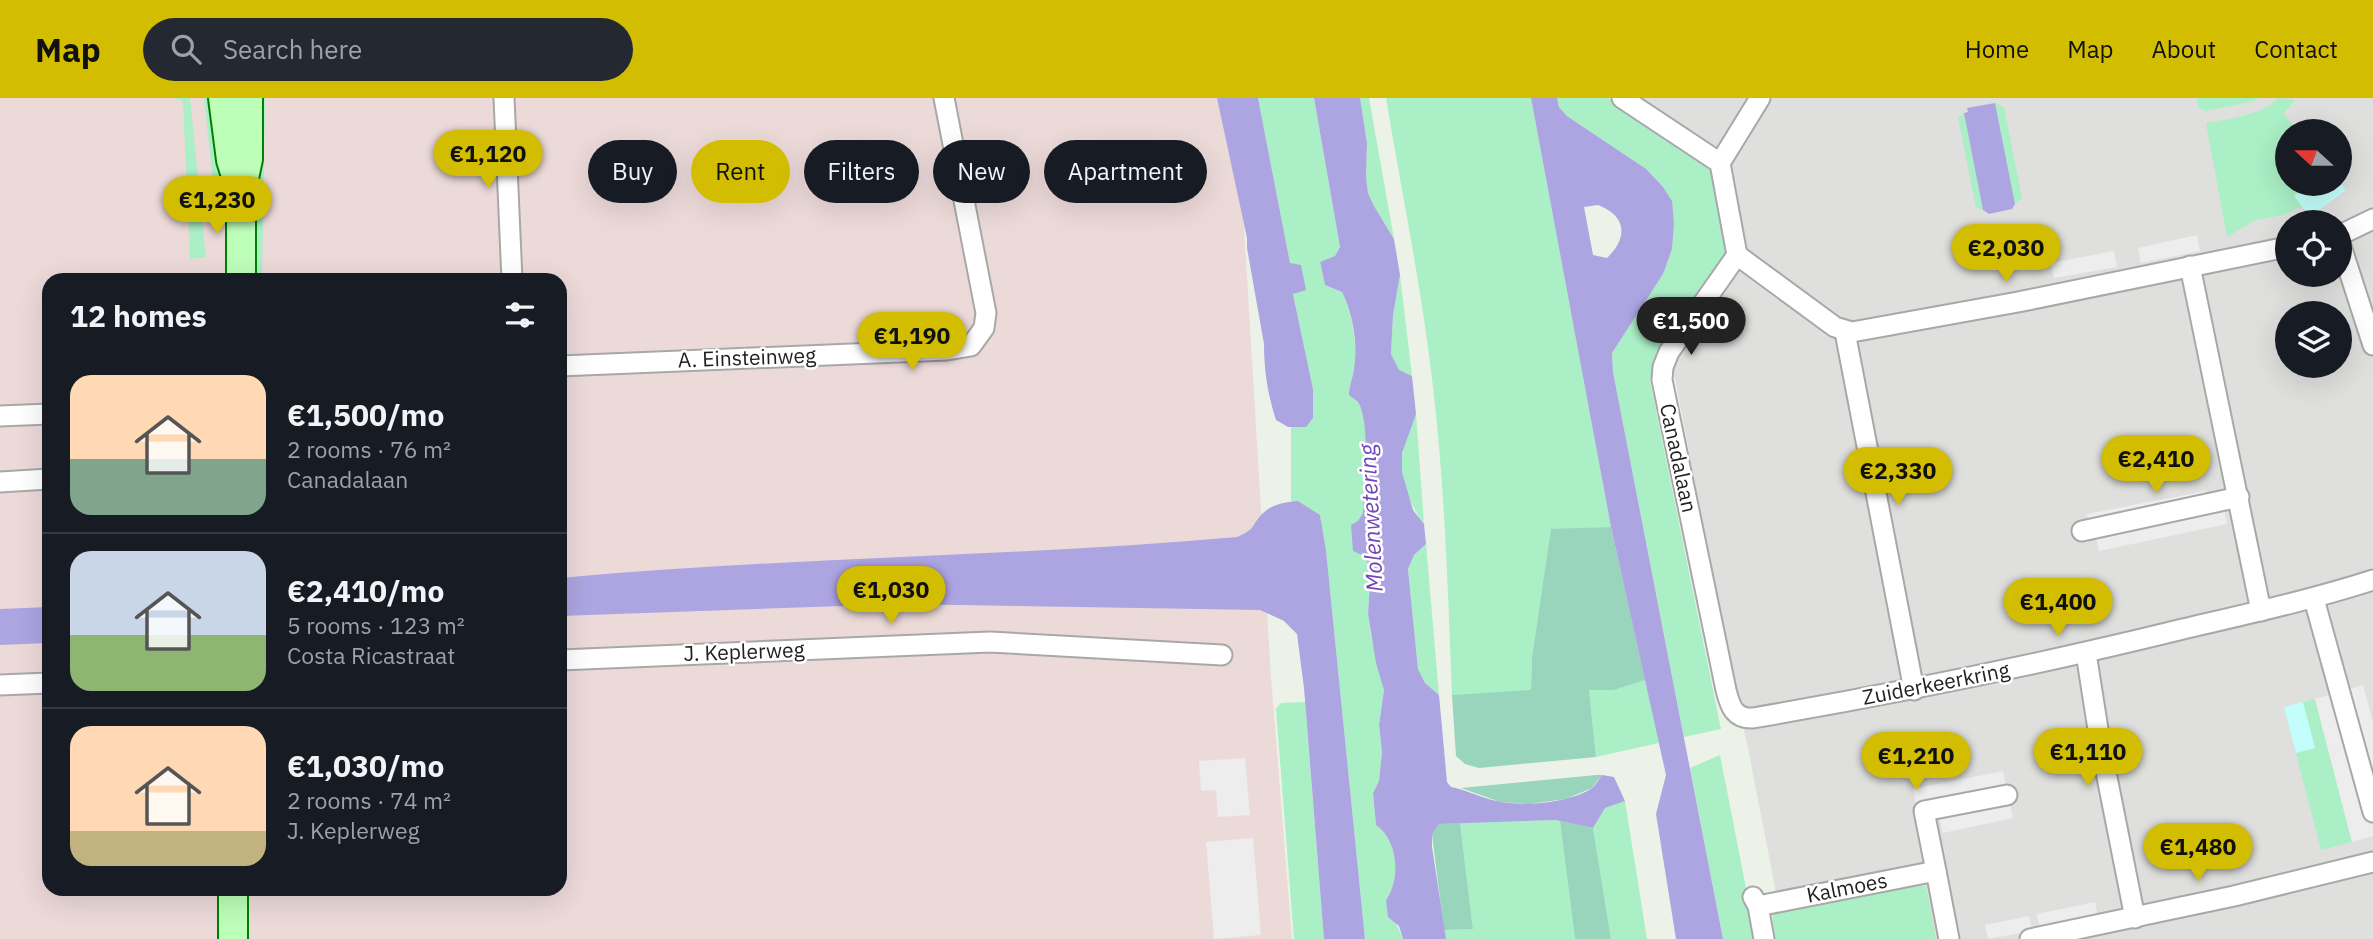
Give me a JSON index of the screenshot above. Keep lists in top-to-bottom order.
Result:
{
  "streets": {
    "street": [
      "A. Einsteinweg",
      "Canadalaan",
      "J. Keplerweg",
      "Zuiderkeerkring",
      "Kalmoes"
    ]
  },
  "crossings": [
    ["Canadalaan", "Zuiderkeerkring"]
  ],
  "water": ["Molenwetering"],
  "north": "left",
  "page": {
    "header": "Map",
    "search": "Search here",
    "nav": [
      "Home",
      "Map",
      "About",
      "Contact"
    ],
    "price": [
      "€1,120",
      "€1,230",
      "€2,030",
      "€1,500",
      "€1,190",
      "€2,410",
      "€2,330",
      "€1,030",
      "€1,400",
      "€1,110",
      "€1,210",
      "€1,480"
    ],
    "chip": [
      "Buy",
      "Rent",
      "Filters",
      "New",
      "Apartment"
    ],
    "heading": "12 homes",
    "list": [
      {
        "name": "€1,500/mo",
        "note": "2 rooms · 76 m² · Canadalaan"
      },
      {
        "name": "€2,410/mo",
        "note": "5 rooms · 123 m² · Costa Ricastraat"
      },
      {
        "name": "€1,030/mo",
        "note": "2 rooms · 74 m² · J. Keplerweg"
      }
    ]
  }
}
